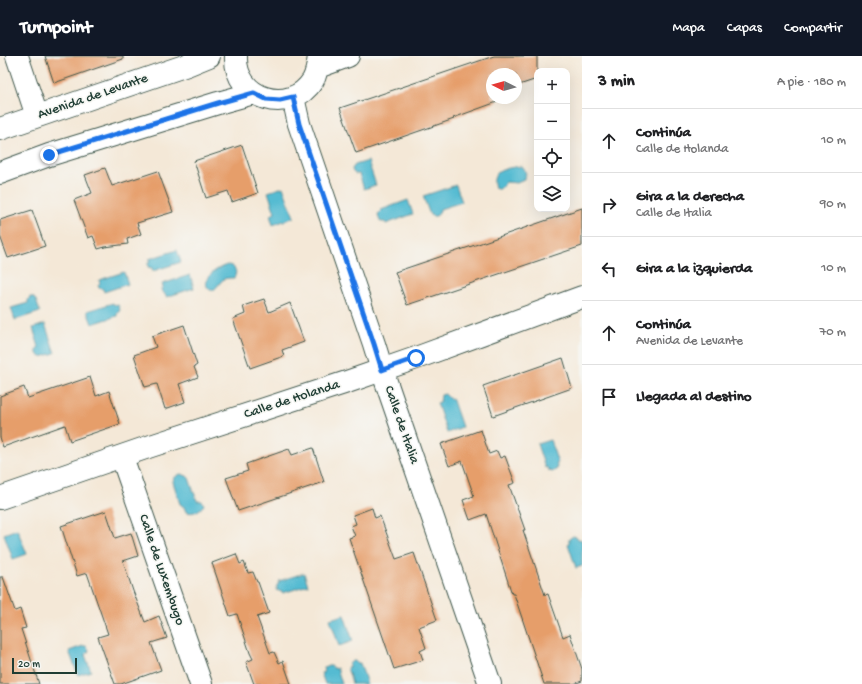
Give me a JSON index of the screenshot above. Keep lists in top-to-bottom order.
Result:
{
  "streets": {
    "street": [
      "Avenida de Levante",
      "Calle de Holanda",
      "Calle de Italia",
      "Calle de Luxembugo"
    ]
  },
  "crossings": [
    ["Calle de Holanda", "Calle de Italia"],
    ["Calle de Holanda", "Calle de Luxembugo"]
  ],
  "scale_bar": "20 m",
  "north": "left",
  "page": {
    "header": "Turnpoint",
    "nav": ["Mapa", "Capas", "Compartir"],
    "heading": ["3 min", "A pie · 180 m"],
    "map_buttons": ["+", "−"],
    "list": [
      ["Continúa", "Calle de Holanda", "10 m"],
      ["Gira a la derecha", "Calle de Italia", "90 m"],
      ["Gira a la izquierda", "10 m"],
      ["Continúa", "Avenida de Levante", "70 m"],
      "Llegada al destino"
    ],
    "scale": "20 m"
  }
}
